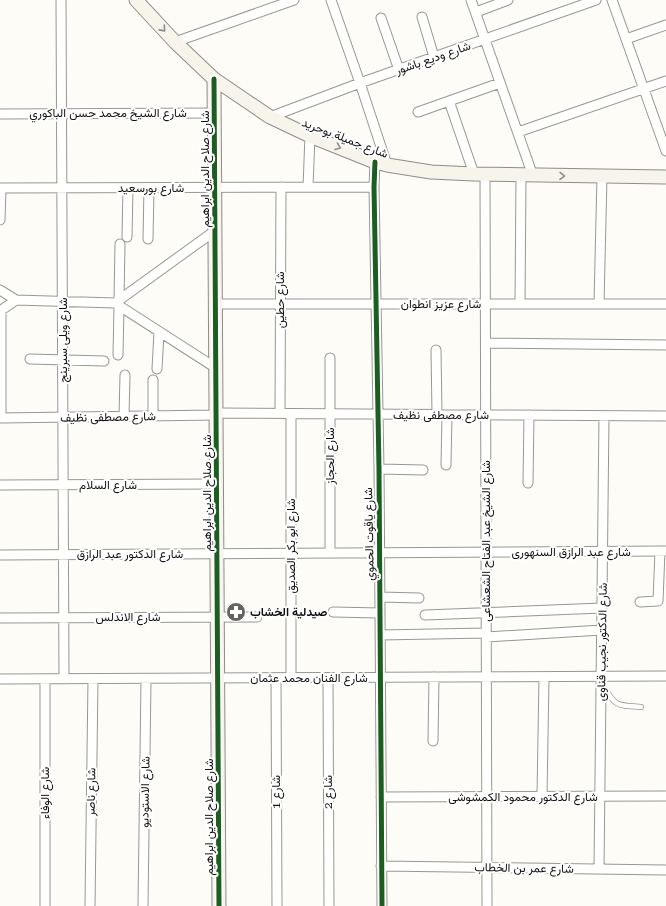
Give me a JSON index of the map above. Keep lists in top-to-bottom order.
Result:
{
  "streets": {
    "street": [
      "شارع وديع باشور",
      "شارع الشيخ محمد حسن الباكوري",
      "شارع جميلة بوحريد",
      "شارع صلاح الدين ابراهيم",
      "شارع بورسعيد",
      "شارع حطين",
      "شارع عزيز انطوان",
      "شارع ويلى سبرينج",
      "شارع مصطفى نظيف",
      "شارع الحجاز",
      "شارع السلام",
      "شارع ياقوت الحموي",
      "شارع الشيخ عبد الفتاح الشعشاعى",
      "شارع ابو بكر الصديق",
      "شارع عبد الرازق السنهورى",
      "شارع الدكتور عبد الرازق",
      "شارع الاندلس",
      "شارع الدكتور نجيب قناوى",
      "شارع الفنان محمد عثمان",
      "شارع ناصر",
      "شارع الاستوديو",
      "شارع 1",
      "شارع 2",
      "شارع الوفاء",
      "شارع الدكتور محمود الكمشوشى",
      "شارع عمر بن الخطاب"
    ]
  },
  "crossings": [
    ["شارع وديع باشور", "شارع جميلة بوحريد"],
    ["شارع الشيخ محمد حسن الباكوري", "شارع صلاح الدين ابراهيم"],
    ["شارع الشيخ محمد حسن الباكوري", "شارع ويلى سبرينج"],
    ["شارع جميلة بوحريد", "شارع صلاح الدين ابراهيم"],
    ["شارع جميلة بوحريد", "شارع ياقوت الحموي"],
    ["شارع جميلة بوحريد", "شارع الشيخ عبد الفتاح الشعشاعى"],
    ["شارع صلاح الدين ابراهيم", "شارع بورسعيد"],
    ["شارع صلاح الدين ابراهيم", "شارع عزيز انطوان"],
    ["شارع صلاح الدين ابراهيم", "شارع مصطفى نظيف"],
    ["شارع صلاح الدين ابراهيم", "شارع السلام"],
    ["شارع صلاح الدين ابراهيم", "شارع الدكتور عبد الرازق"],
    ["شارع صلاح الدين ابراهيم", "شارع الاندلس"],
    ["شارع صلاح الدين ابراهيم", "شارع الفنان محمد عثمان"],
    ["شارع بورسعيد", "شارع حطين"],
    ["شارع بورسعيد", "شارع ويلى سبرينج"],
    ["شارع بورسعيد", "شارع ياقوت الحموي"],
    ["شارع حطين", "شارع عزيز انطوان"],
    ["شارع حطين", "شارع مصطفى نظيف"],
    ["شارع عزيز انطوان", "شارع ياقوت الحموي"],
    ["شارع عزيز انطوان", "شارع الشيخ عبد الفتاح الشعشاعى"],
    ["شارع ويلى سبرينج", "شارع مصطفى نظيف"],
    ["شارع ويلى سبرينج", "شارع السلام"],
    ["شارع ويلى سبرينج", "شارع الدكتور عبد الرازق"],
    ["شارع ويلى سبرينج", "شارع الاندلس"],
    ["شارع ويلى سبرينج", "شارع الفنان محمد عثمان"],
    ["شارع مصطفى نظيف", "شارع الحجاز"],
    ["شارع مصطفى نظيف", "شارع ياقوت الحموي"],
    ["شارع مصطفى نظيف", "شارع الشيخ عبد الفتاح الشعشاعى"],
    ["شارع مصطفى نظيف", "شارع ابو بكر الصديق"],
    ["شارع مصطفى نظيف", "شارع الدكتور نجيب قناوى"],
    ["شارع الحجاز", "شارع الدكتور عبد الرازق"],
    ["شارع ياقوت الحموي", "شارع عبد الرازق السنهورى"],
    ["شارع ياقوت الحموي", "شارع الدكتور عبد الرازق"],
    ["شارع ياقوت الحموي", "شارع الفنان محمد عثمان"],
    ["شارع ياقوت الحموي", "شارع الدكتور محمود الكمشوشى"],
    ["شارع ياقوت الحموي", "شارع عمر بن الخطاب"],
    ["شارع الشيخ عبد الفتاح الشعشاعى", "شارع عبد الرازق السنهورى"],
    ["شارع الشيخ عبد الفتاح الشعشاعى", "شارع الفنان محمد عثمان"],
    ["شارع الشيخ عبد الفتاح الشعشاعى", "شارع الدكتور محمود الكمشوشى"],
    ["شارع الشيخ عبد الفتاح الشعشاعى", "شارع عمر بن الخطاب"],
    ["شارع ابو بكر الصديق", "شارع الدكتور عبد الرازق"],
    ["شارع ابو بكر الصديق", "شارع الفنان محمد عثمان"],
    ["شارع عبد الرازق السنهورى", "شارع الدكتور عبد الرازق"],
    ["شارع عبد الرازق السنهورى", "شارع الدكتور نجيب قناوى"],
    ["شارع الدكتور نجيب قناوى", "شارع الفنان محمد عثمان"],
    ["شارع الدكتور نجيب قناوى", "شارع الدكتور محمود الكمشوشى"],
    ["شارع الدكتور نجيب قناوى", "شارع عمر بن الخطاب"],
    ["شارع الفنان محمد عثمان", "شارع ناصر"],
    ["شارع الفنان محمد عثمان", "شارع الاستوديو"],
    ["شارع الفنان محمد عثمان", "شارع 1"],
    ["شارع الفنان محمد عثمان", "شارع 2"],
    ["شارع الفنان محمد عثمان", "شارع الوفاء"]
  ],
  "places": {
    "pharmacy": ["صيدلية الخشاب"]
  }
}
